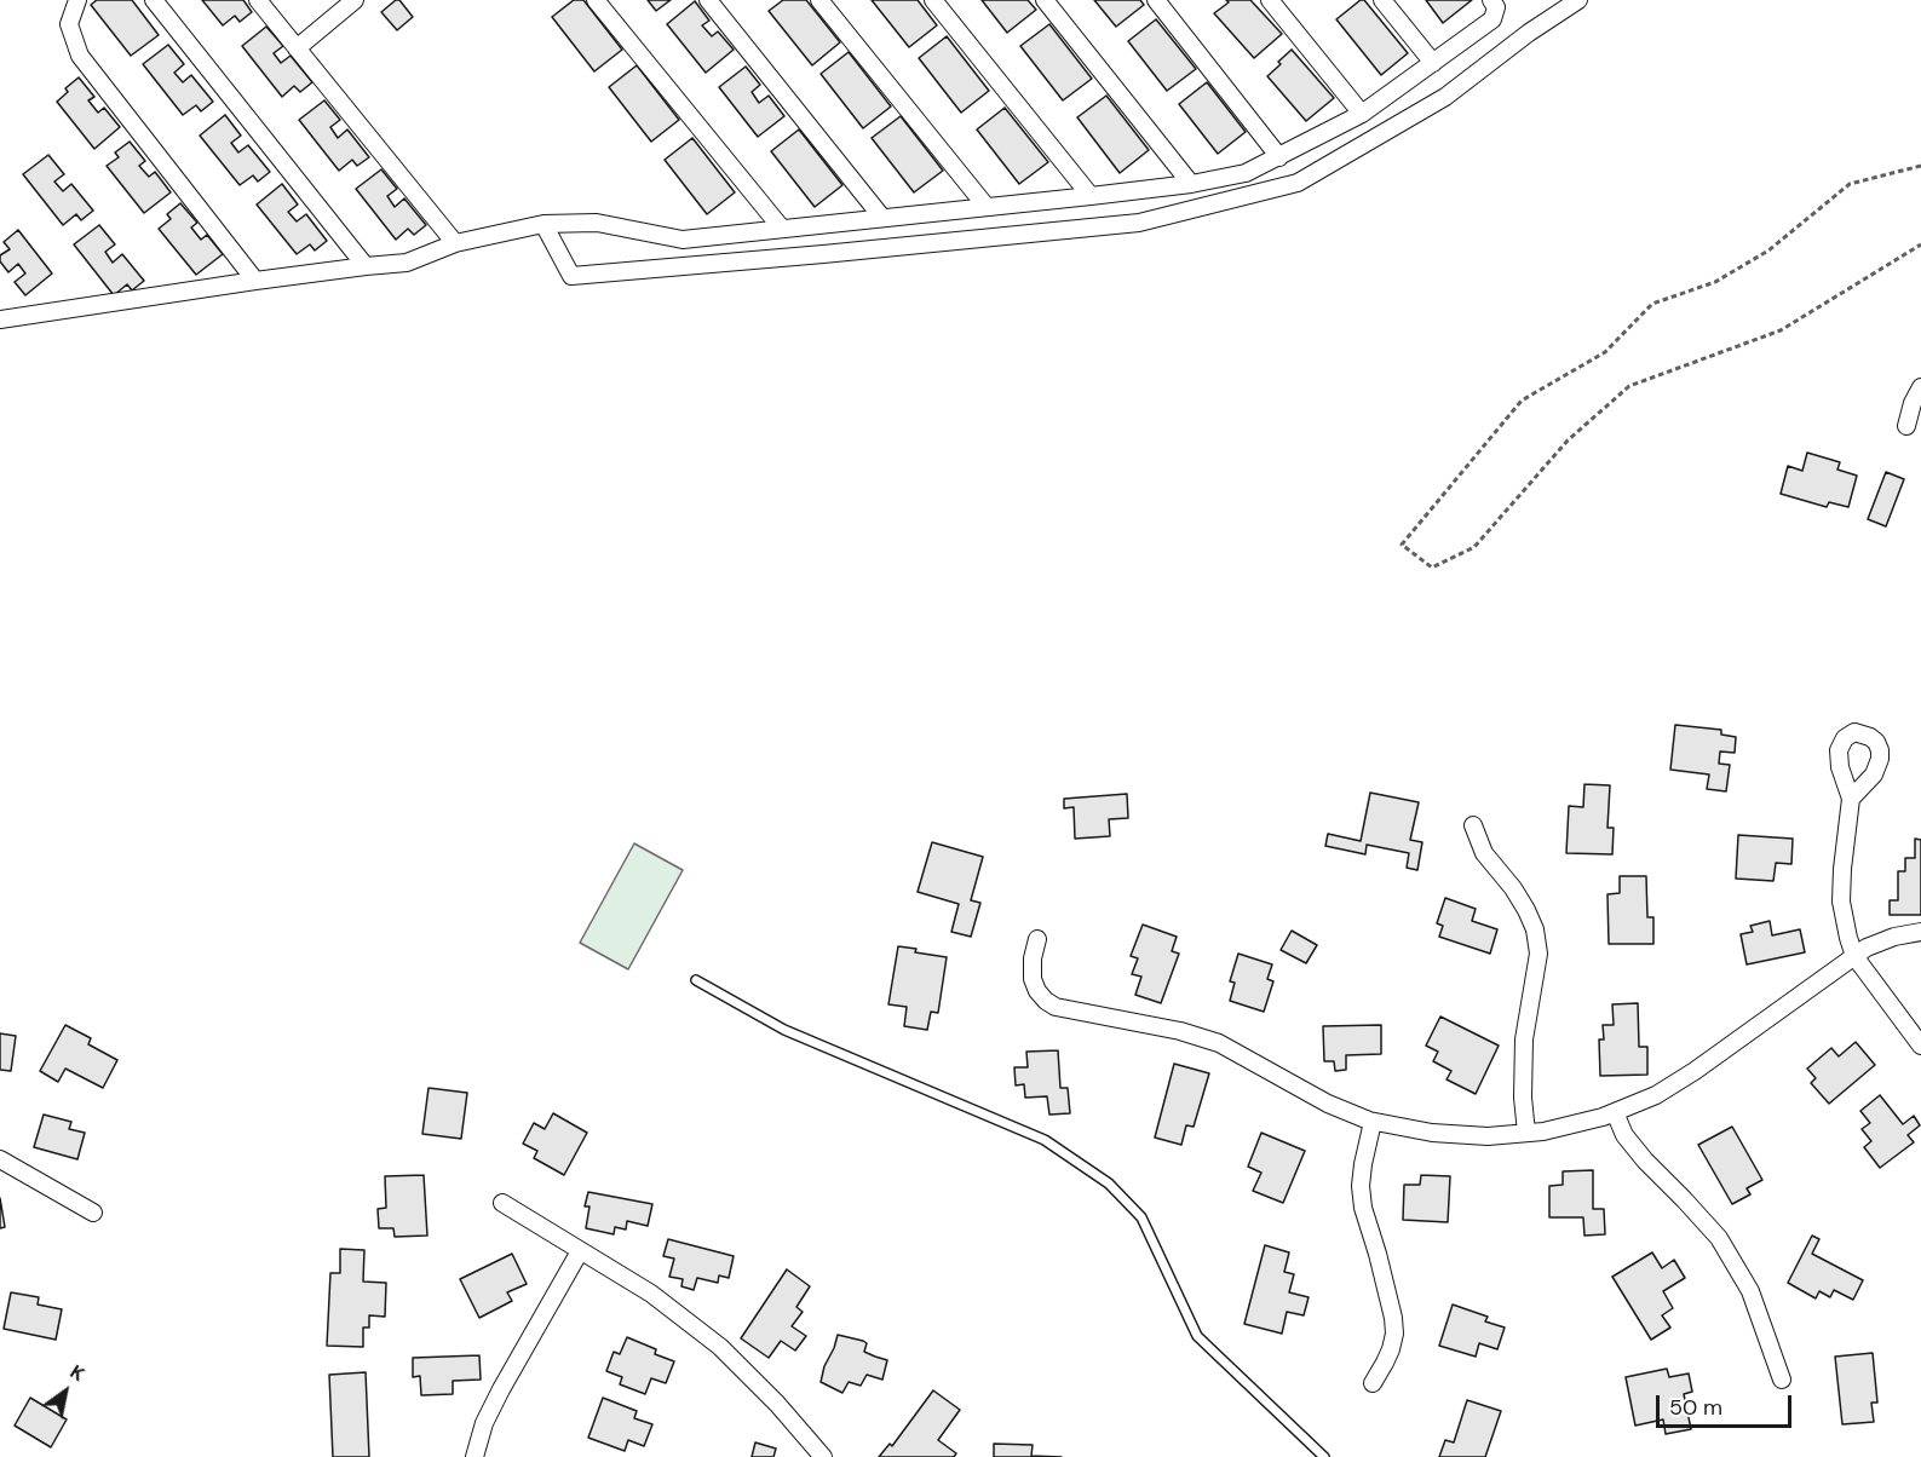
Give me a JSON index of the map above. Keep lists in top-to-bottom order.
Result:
{
  "scale_bar": "50 m",
  "north": "top right"
}
